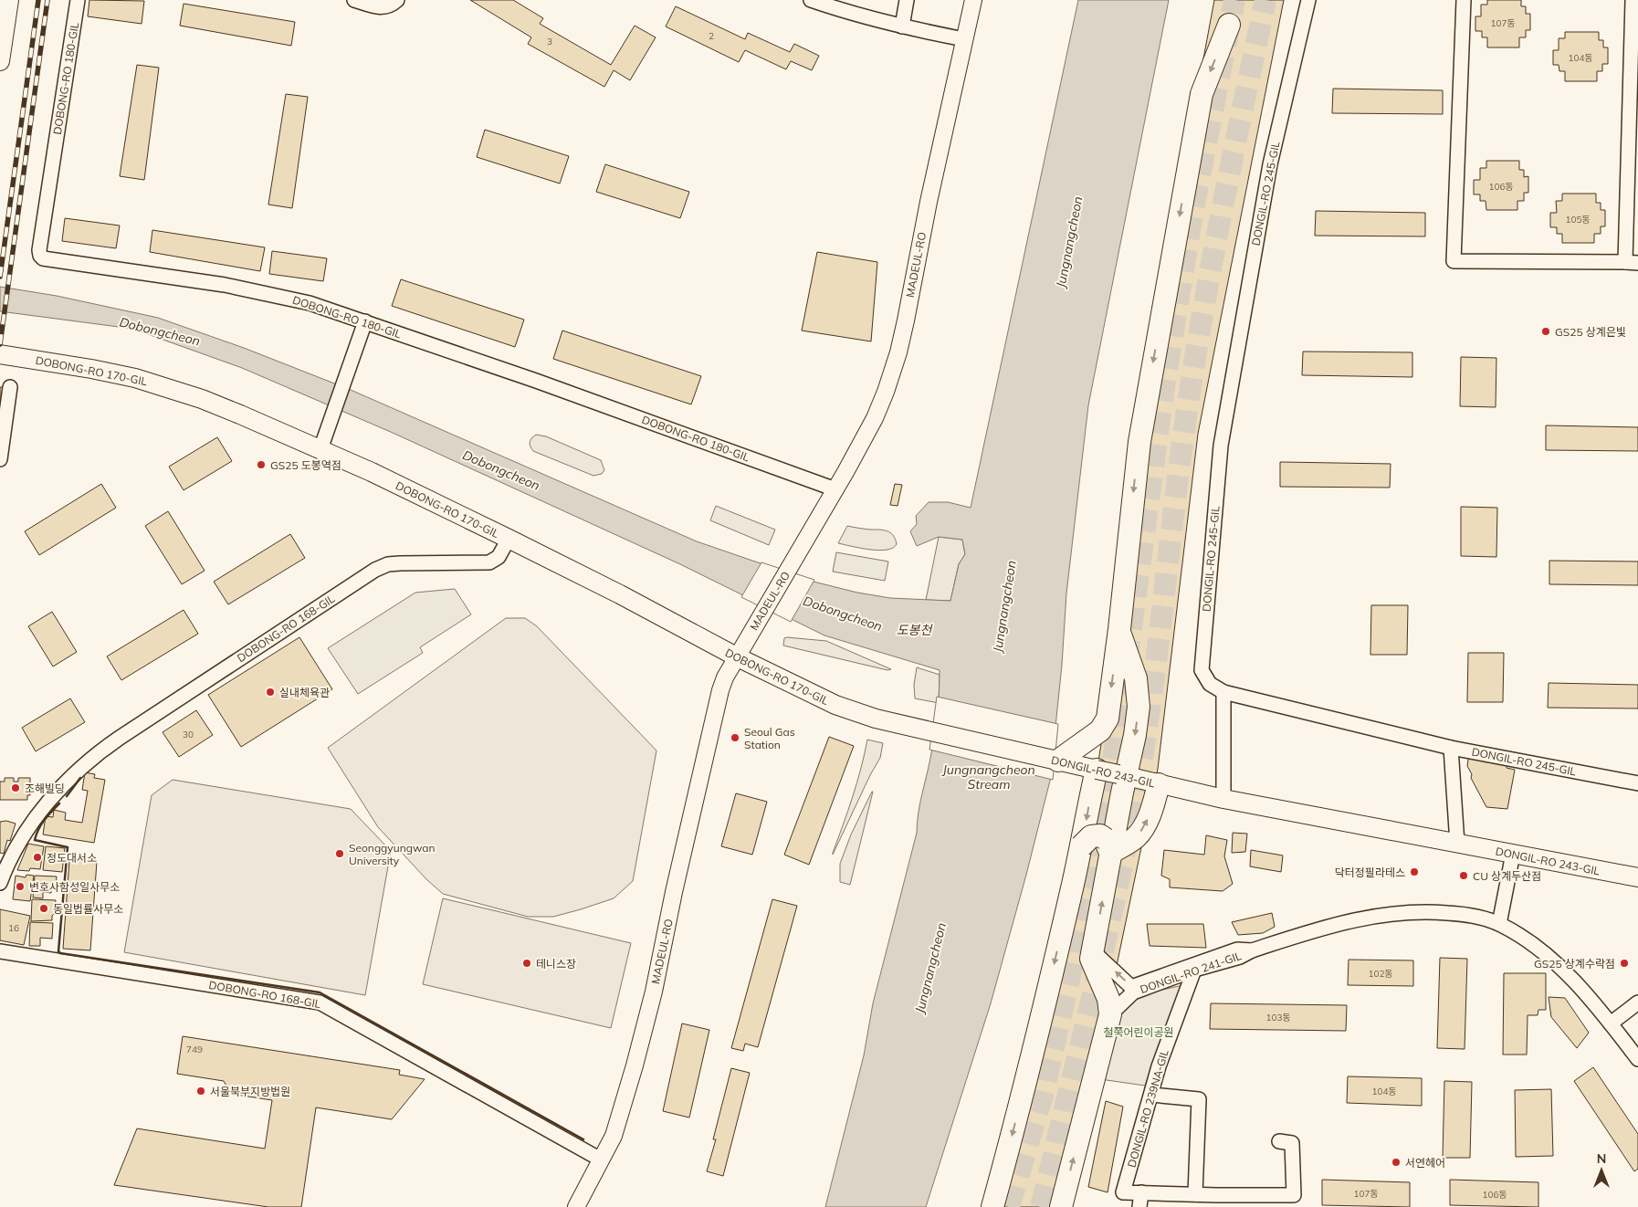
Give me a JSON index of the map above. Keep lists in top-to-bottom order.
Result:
{
  "streets": {
    "main road": ["DOBONG-RO 170-GIL", "DONGIL-RO 243-GIL"],
    "street": [
      "DOBONG-RO 180-GIL",
      "DONGIL-RO 245-GIL",
      "MADEUL-RO",
      "DOBONG-RO 168-GIL",
      "DONGIL-RO 241-GIL",
      "DONGIL-RO 239NA-GIL"
    ]
  },
  "crossings": [
    ["DOBONG-RO 180-GIL", "MADEUL-RO"],
    ["MADEUL-RO", "DOBONG-RO 170-GIL"],
    ["MADEUL-RO", "DOBONG-RO 168-GIL"],
    ["DOBONG-RO 170-GIL", "DOBONG-RO 168-GIL"],
    ["DOBONG-RO 170-GIL", "DONGIL-RO 243-GIL"],
    ["DONGIL-RO 241-GIL", "DONGIL-RO 239NA-GIL"]
  ],
  "water": [
    "Jungnangcheon",
    "Dobongcheon",
    "도봉천",
    "Jungnangcheon Stream"
  ],
  "parks": ["철쭉어린이공원"],
  "places": [
    "GS25 상계은빛",
    "GS25 도봉역점",
    "실내체육관",
    "Seoul Gas Station",
    "조해빌딩",
    "Seonggyungwan University",
    "정도대서소",
    "닥터정필라테스",
    "CU 상계두산점",
    "변호사함성일사무소",
    "동일법률사무소",
    "테니스장",
    "GS25 상계수락점",
    "서울북부지방법원",
    "서연헤어"
  ],
  "house_numbers": [
    "107동",
    "2",
    "3",
    "104동",
    "106동",
    "105동",
    "30",
    "16",
    "102동",
    "103동",
    "749",
    "104동",
    "107동",
    "106동"
  ],
  "north": "top"
}
